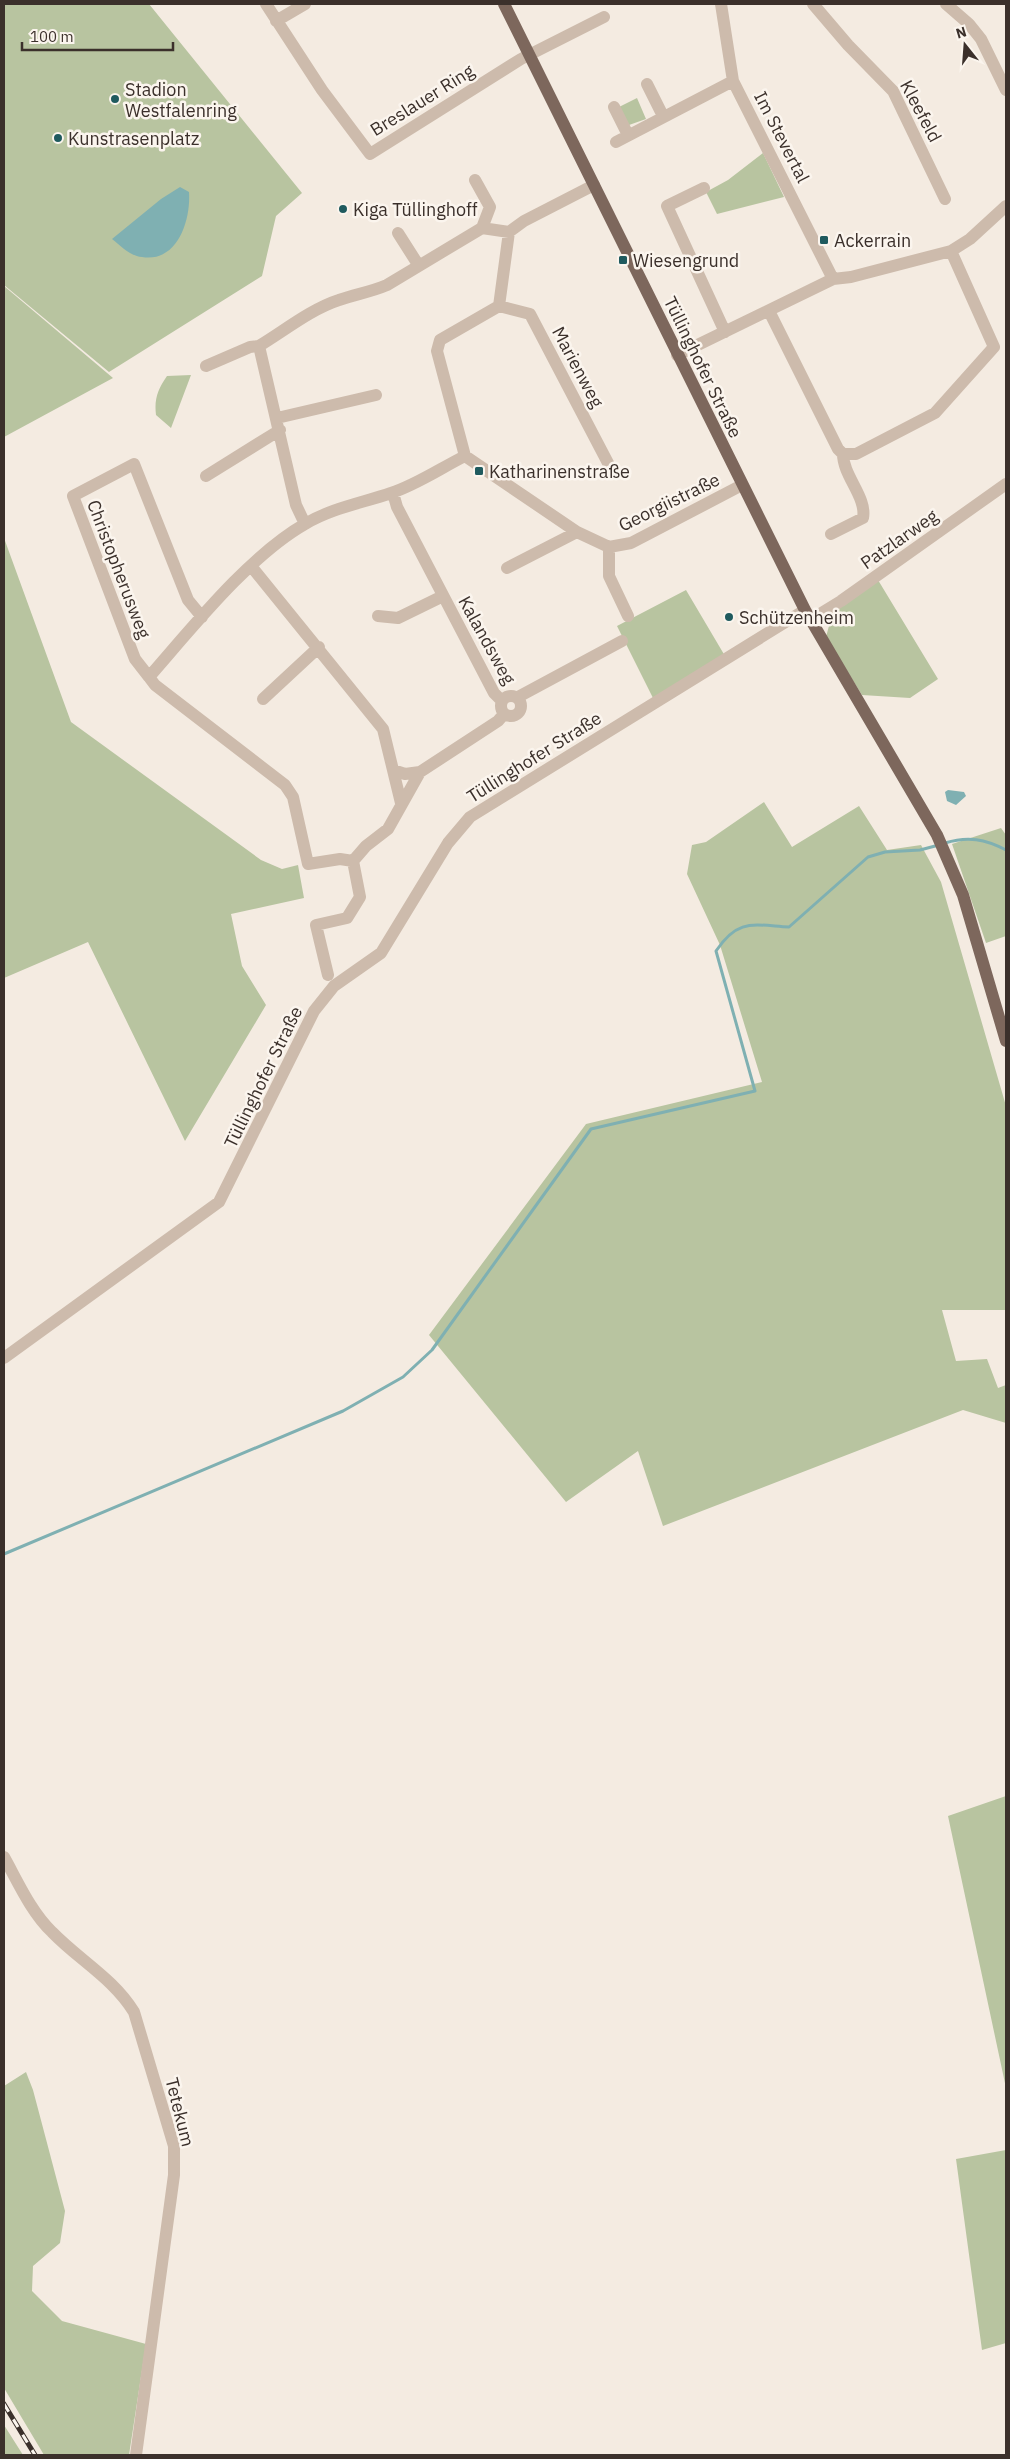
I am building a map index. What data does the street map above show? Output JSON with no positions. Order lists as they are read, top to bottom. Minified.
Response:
{"streets":{"main road":["Tüllinghofer Straße"],"street":["Breslauer Ring","Kleefeld","Im Stevertal","Marienweg","Georgiistraße","Patzlarweg","Christopherusweg","Kalandsweg","Tetekum"]},"crossings":[["Breslauer Ring","Tüllinghofer Straße"],["Tüllinghofer Straße","Georgiistraße"],["Tüllinghofer Straße","Patzlarweg"]],"places":{"other":["Stadion Westfalenring","Kunstrasenplatz","Kiga Tüllinghoff","Schützenheim"],"transit":["Ackerrain","Wiesengrund","Katharinenstraße"]},"scale_bar":"100 m","north":"top"}
